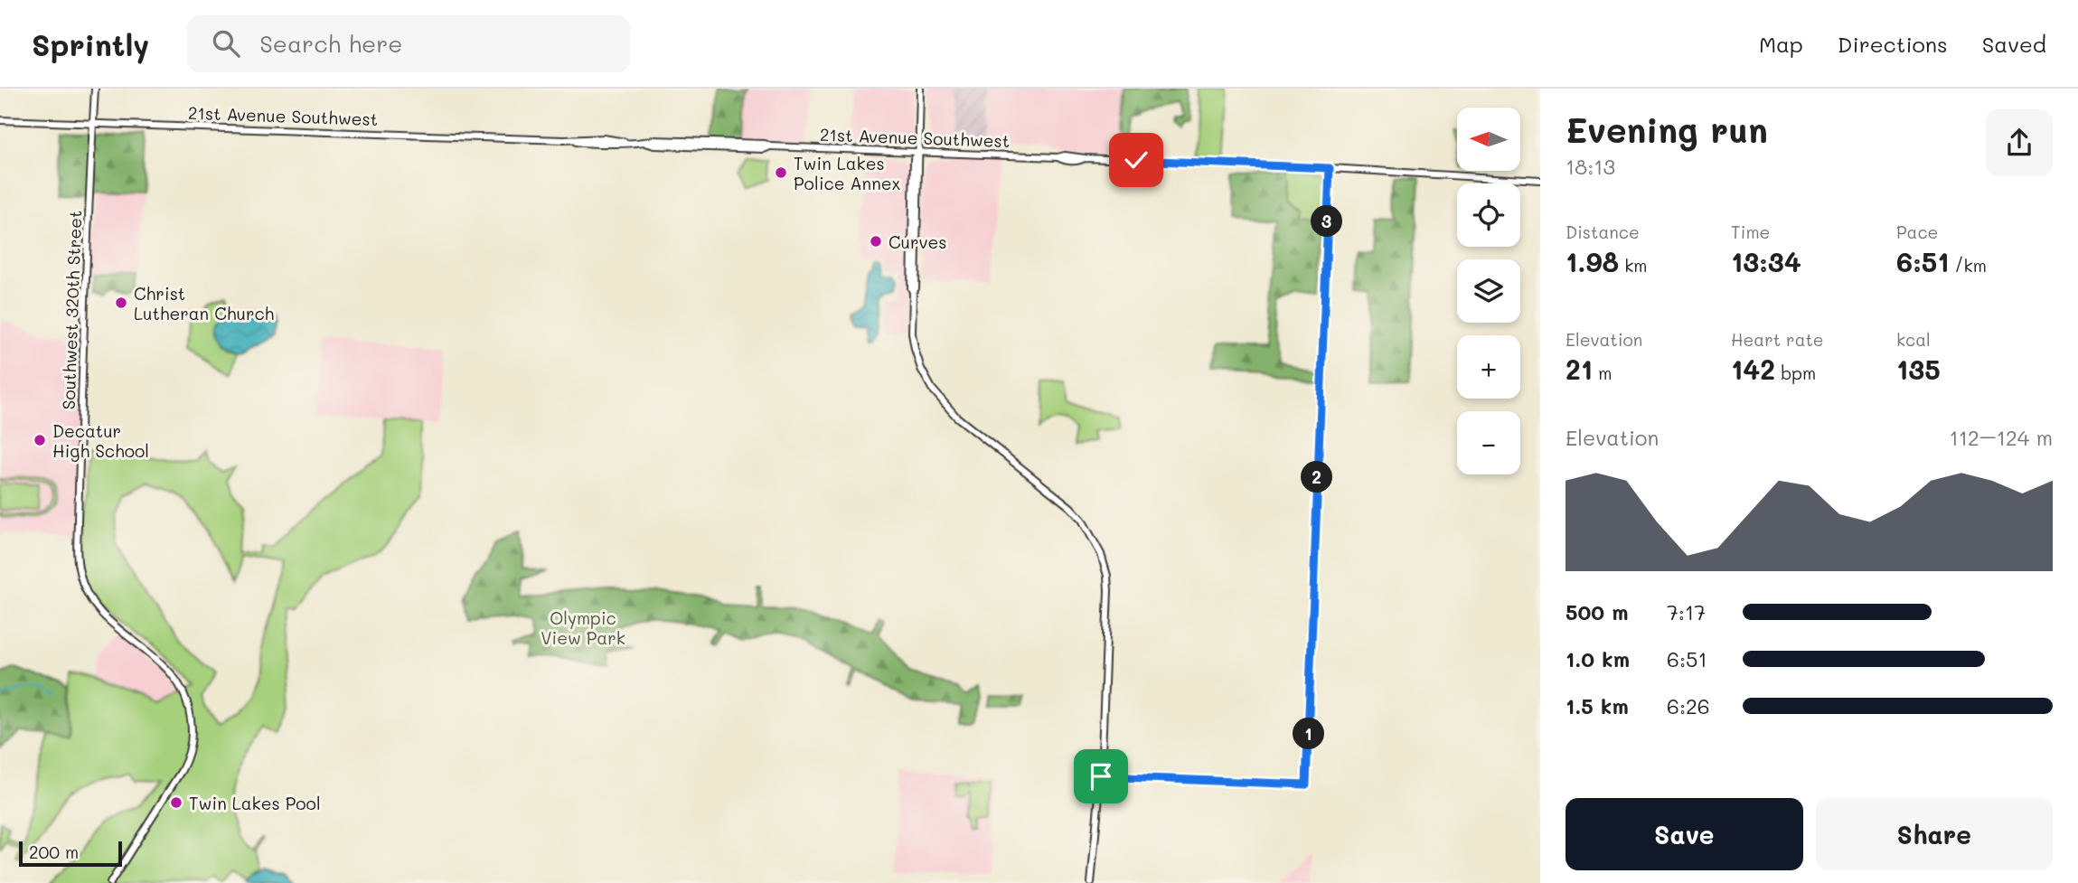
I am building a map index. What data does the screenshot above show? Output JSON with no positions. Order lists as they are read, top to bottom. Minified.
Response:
{"streets":{"main road":["21st Avenue Southwest","Southwest 320th Street"]},"crossings":[["21st Avenue Southwest","Southwest 320th Street"]],"parks":["Olympic View Park"],"places":["Twin Lakes Police Annex","Curves","Christ Lutheran Church","Decatur High School","Twin Lakes Pool"],"scale_bar":"200 m","north":"left","page":{"header":"Sprintly","search":"Search here","nav":["Map","Directions","Saved"],"heading":["Evening run","18:13"],"map_buttons":["+","−"],"stats":[["Distance","1.98 km"],["Time","13:34"],["Pace","6:51 /km"],["Elevation","21 m"],["Heart rate","142 bpm"],["kcal","135"]],"pins":["3","2","1"],"chart":["Elevation","112–124 m"],"list":[{"name":"500 m","note":"7:17"},{"name":"1.0 km","note":"6:51"},{"name":"1.5 km","note":"6:26"}],"buttons":["Save","Share"],"scale":"200 m"}}
